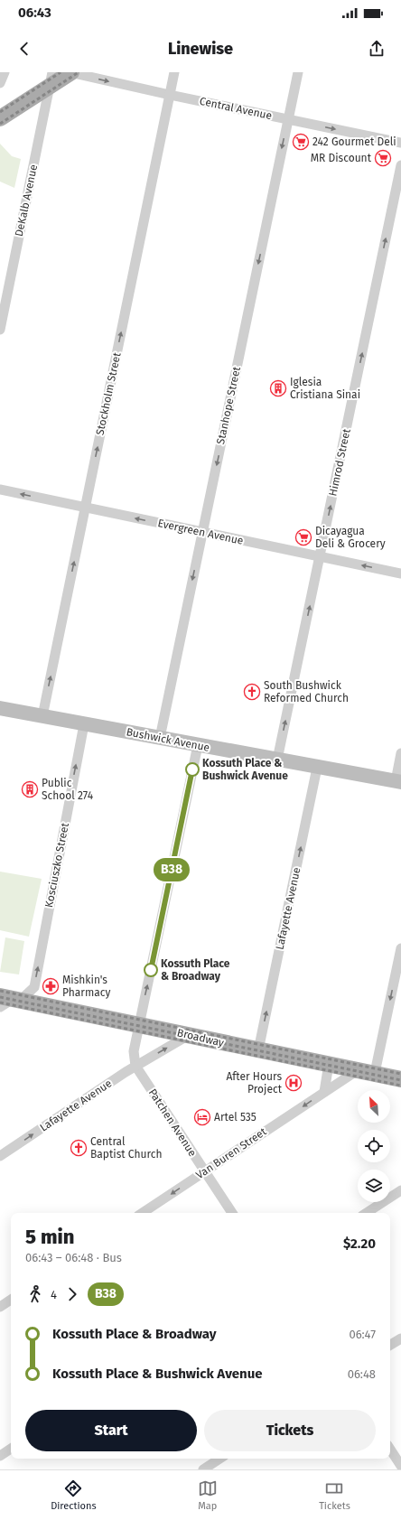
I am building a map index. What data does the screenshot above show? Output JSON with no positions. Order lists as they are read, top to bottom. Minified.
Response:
{"streets":{"main road":["Bushwick Avenue","Broadway"],"street":["Central Avenue","DeKalb Avenue","Stockholm Street","Stanhope Street","Himrod Street","Evergreen Avenue","Kosciuszko Street","Lafayette Avenue","Patchen Avenue","Van Buren Street"]},"crossings":[["Central Avenue","Stockholm Street"],["Central Avenue","Stanhope Street"],["Stockholm Street","Evergreen Avenue"],["Stockholm Street","Bushwick Avenue"],["Stanhope Street","Evergreen Avenue"],["Stanhope Street","Bushwick Avenue"],["Himrod Street","Evergreen Avenue"],["Himrod Street","Bushwick Avenue"],["Bushwick Avenue","Kosciuszko Street"],["Bushwick Avenue","Lafayette Avenue"],["Kosciuszko Street","Broadway"],["Lafayette Avenue","Broadway"],["Lafayette Avenue","Patchen Avenue"],["Broadway","Van Buren Street"],["Patchen Avenue","Van Buren Street"]],"one_way":["Central Avenue","Stockholm Street","Stanhope Street","Himrod Street","Evergreen Avenue","Kosciuszko Street","Lafayette Avenue","Van Buren Street"],"places":{"supermarket":["242 Gourmet Deli","MR Discount","Dicayagua Deli & Grocery"],"building":["Iglesia Cristiana Sinai","Public School 274"],"church":["South Bushwick Reformed Church","Central Baptist Church"],"other":["Kossuth Place & Bushwick Avenue","Kossuth Place & Broadway"],"pharmacy":["Mishkin's Pharmacy"],"hospital":["After Hours Project"],"hotel":["Artel 535"]},"lines":["bus line B38"],"north":"top left","page":{"status":"06:43","header":"Linewise","on_map":"B38","heading":["5 min","06:43 – 06:48 · Bus","$2.20"],"legs":["4","B38"],"list":[{"name":"Kossuth Place & Broadway","value":"06:47"},{"name":"Kossuth Place & Bushwick Avenue","value":"06:48"}],"buttons":["Start","Tickets"],"tabs":["Directions","Map","Tickets"]}}
